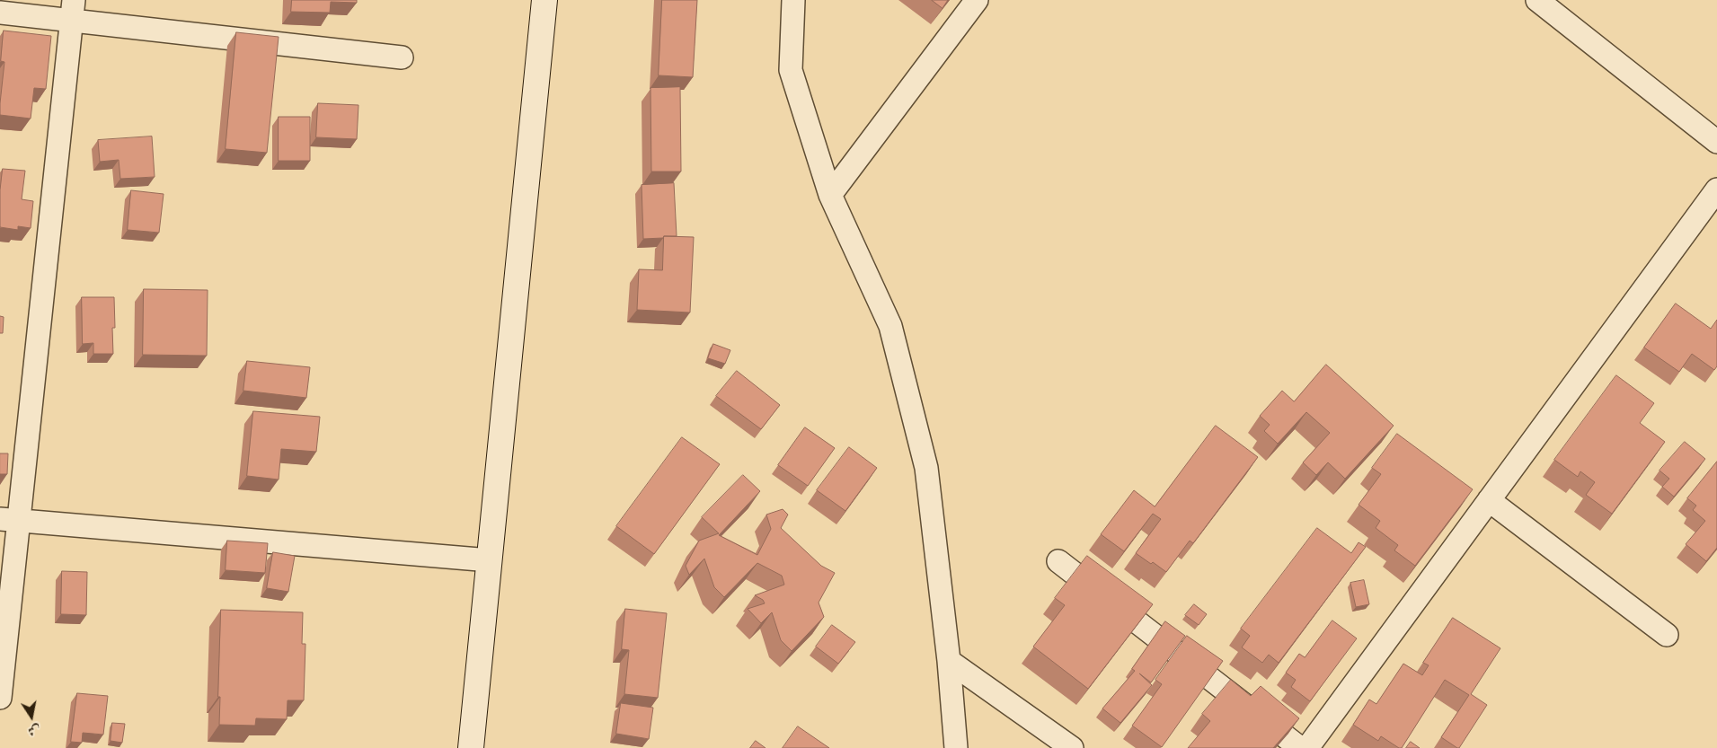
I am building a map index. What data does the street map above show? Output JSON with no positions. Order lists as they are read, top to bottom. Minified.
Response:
{"north":"bottom"}
